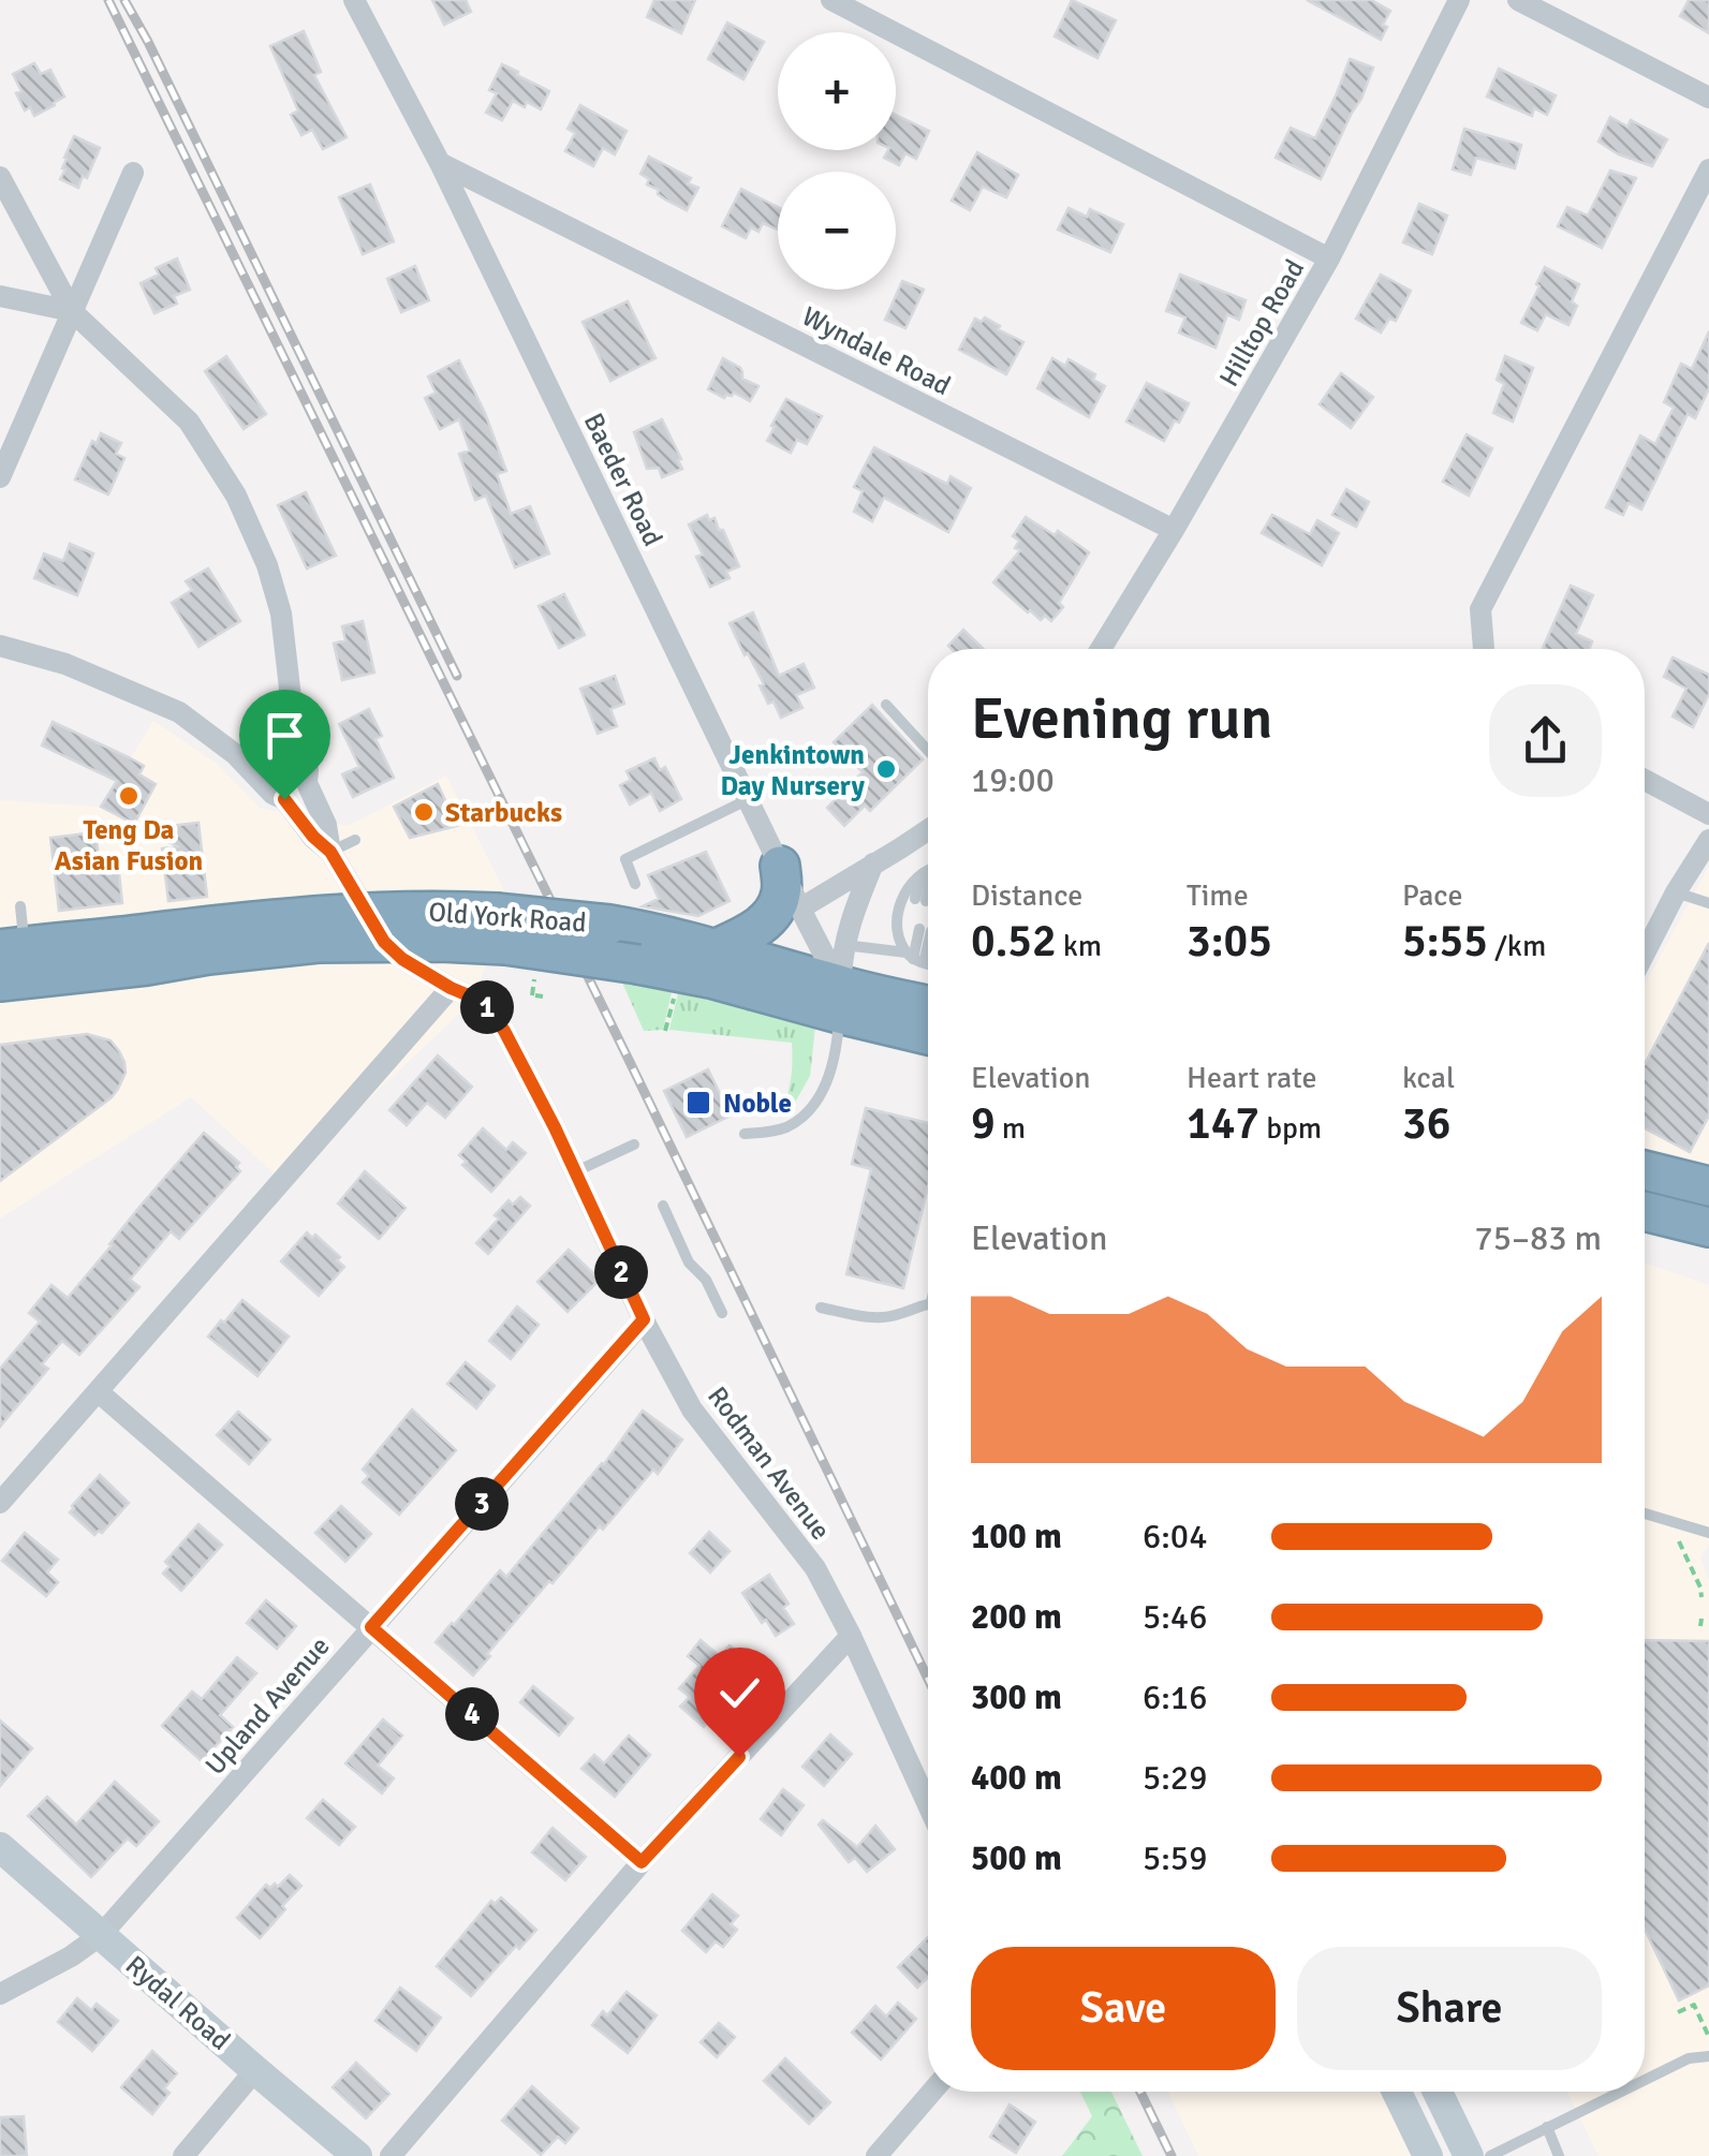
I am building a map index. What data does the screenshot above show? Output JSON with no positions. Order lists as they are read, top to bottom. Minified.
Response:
{"streets":{"highway":["Old York Road"],"street":["Hilltop Road","Wyndale Road","Baeder Road","Rodman Avenue","Upland Avenue","Rydal Road"]},"crossings":[["Hilltop Road","Wyndale Road"],["Wyndale Road","Baeder Road"],["Baeder Road","Old York Road"],["Old York Road","Rodman Avenue"],["Rodman Avenue","Upland Avenue"],["Upland Avenue","Rydal Road"]],"places":{"other":["Jenkintown Day Nursery","Teng Da Asian Fusion","Starbucks"],"transit":["Noble"]},"page":{"map_buttons":["+","−"],"heading":["Evening run","19:00"],"stats":[["Distance","0.52 km"],["Time","3:05"],["Pace","5:55 /km"],["Elevation","9 m"],["Heart rate","147 bpm"],["kcal","36"]],"pins":["1","2","3","4"],"chart":["Elevation","75–83 m"],"list":[{"name":"100 m","note":"6:04"},{"name":"200 m","note":"5:46"},{"name":"300 m","note":"6:16"},{"name":"400 m","note":"5:29"},{"name":"500 m","note":"5:59"}],"buttons":["Save","Share"]}}
